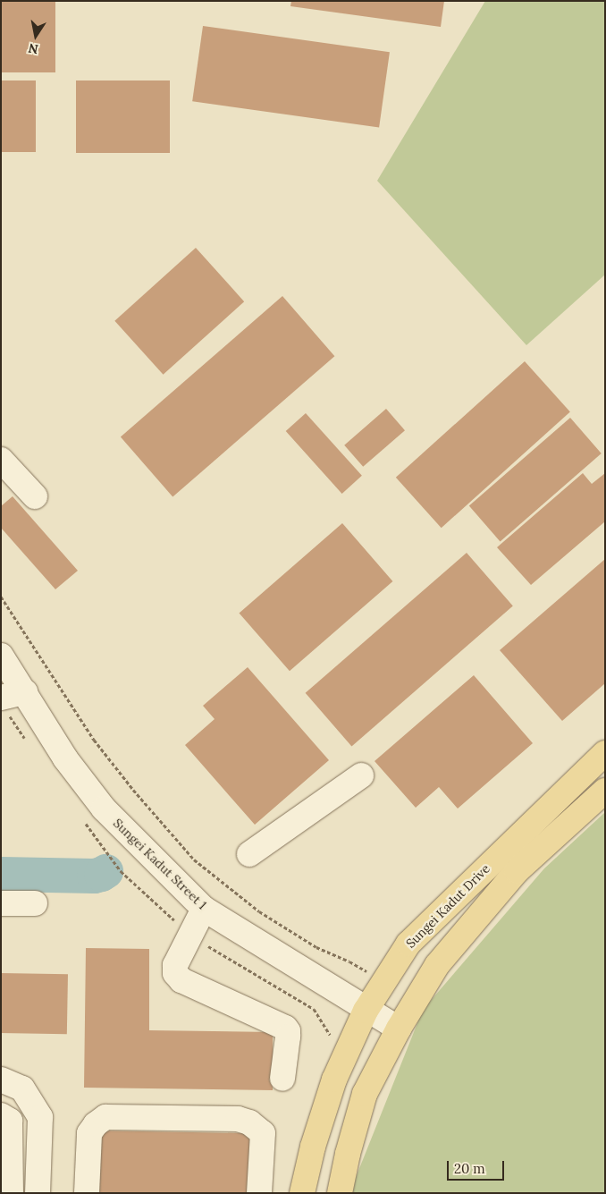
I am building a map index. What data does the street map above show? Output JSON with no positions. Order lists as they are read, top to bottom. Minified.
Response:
{"streets":{"main road":["Sungei Kadut Drive"],"street":["Sungei Kadut Street 1"]},"crossings":[["Sungei Kadut Street 1","Sungei Kadut Drive"]],"scale_bar":"20 m","north":"bottom"}
